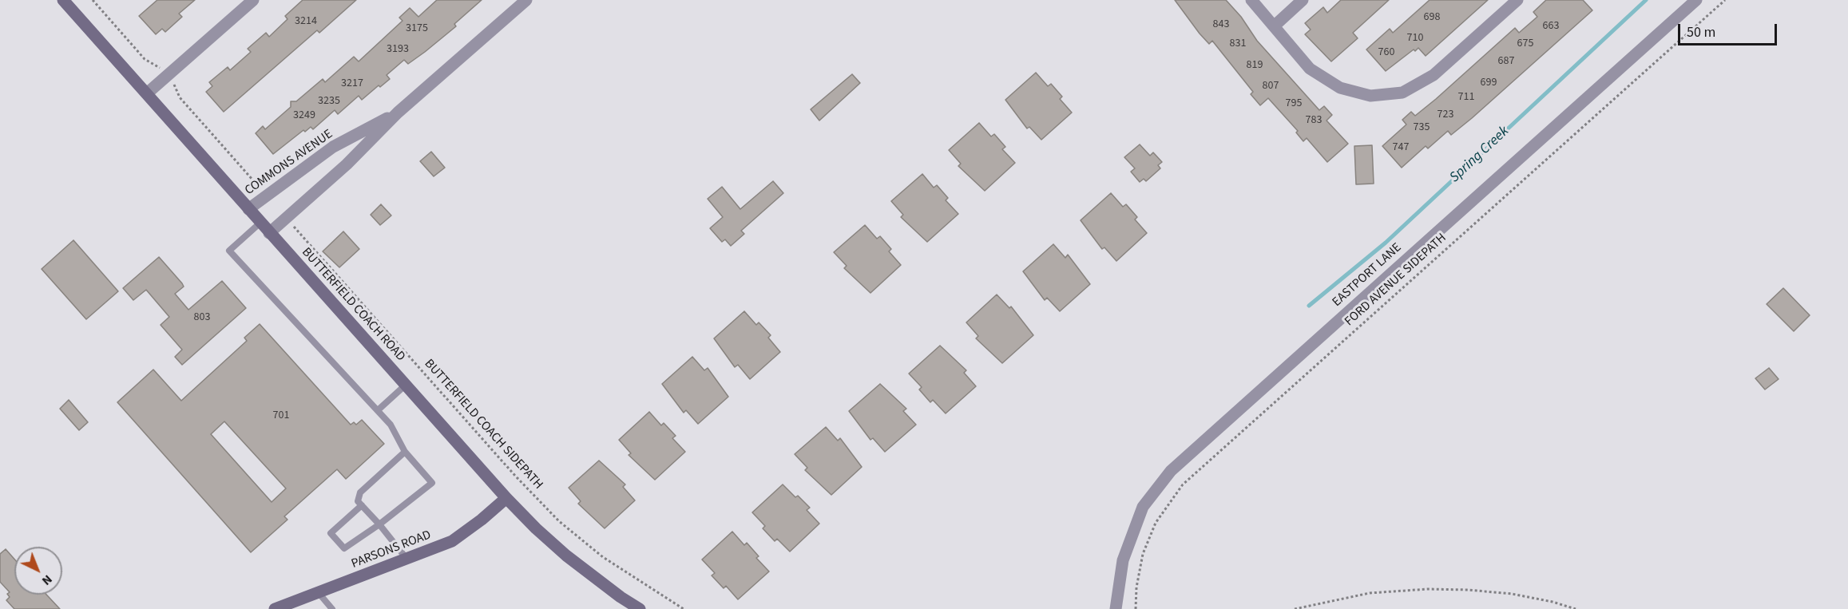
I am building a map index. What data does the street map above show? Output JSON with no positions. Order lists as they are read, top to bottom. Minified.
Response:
{"streets":{"main road":["BUTTERFIELD COACH ROAD","PARSONS ROAD"],"street":["COMMONS AVENUE","EASTPORT LANE"],"path":["FORD AVENUE SIDEPATH","BUTTERFIELD COACH SIDEPATH"]},"crossings":[["COMMONS AVENUE","BUTTERFIELD COACH ROAD"],["BUTTERFIELD COACH ROAD","PARSONS ROAD"]],"water":["Spring Creek"],"house_numbers":["698","3214","843","663","3175","710","831","675","3193","760","687","819","699","3217","807","711","3235","795","723","3249","783","735","747","803","701"],"scale_bar":"50 m","north":"bottom right"}
